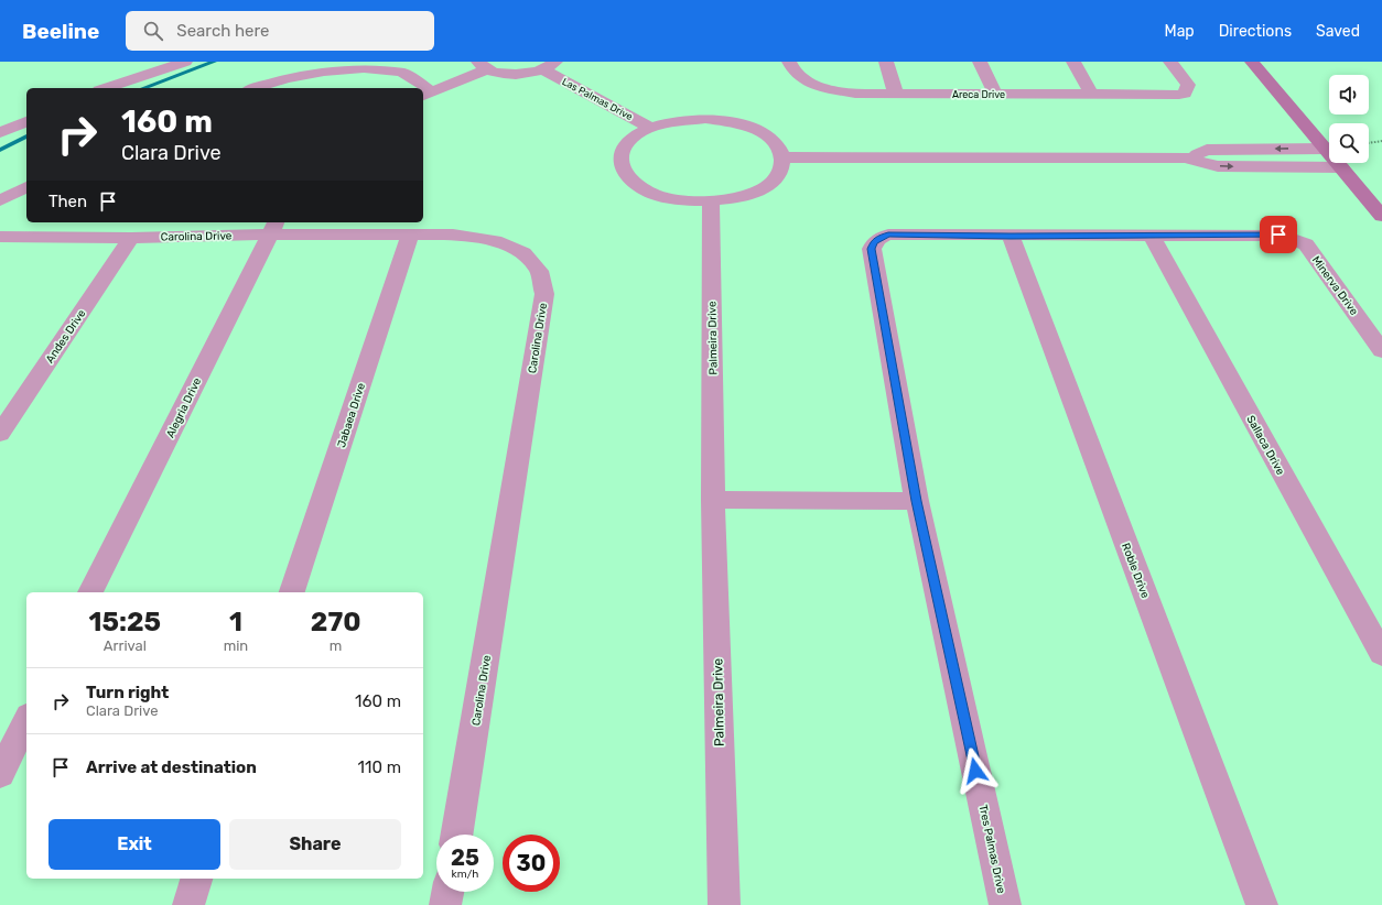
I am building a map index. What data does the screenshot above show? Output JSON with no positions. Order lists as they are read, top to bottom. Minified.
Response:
{"streets":{"street":["Areca Drive","Las Palmas Drive","Carolina Drive","Minerva Drive","Andes Drive","Palmeira Drive","Alegria Drive","Jabaea Drive","Sallaca Drive","Roble Drive","Tres Palmas Drive"]},"crossings":[["Carolina Drive","Andes Drive"],["Carolina Drive","Alegria Drive"],["Carolina Drive","Jabaea Drive"],["Minerva Drive","Sallaca Drive"],["Minerva Drive","Roble Drive"],["Minerva Drive","Tres Palmas Drive"]],"page":{"header":"Beeline","search":"Search here","nav":["Map","Directions","Saved"],"turn":["160 m","Clara Drive"],"then":"Then","eta":["15:25","Arrival","1","min","270","m"],"list":[{"name":"Turn right","note":"Clara Drive","value":"160 m"},{"name":"Arrive at destination","value":"110 m"}],"buttons":["Exit","Share"],"speed":"25 km/h","limit":"30"}}
